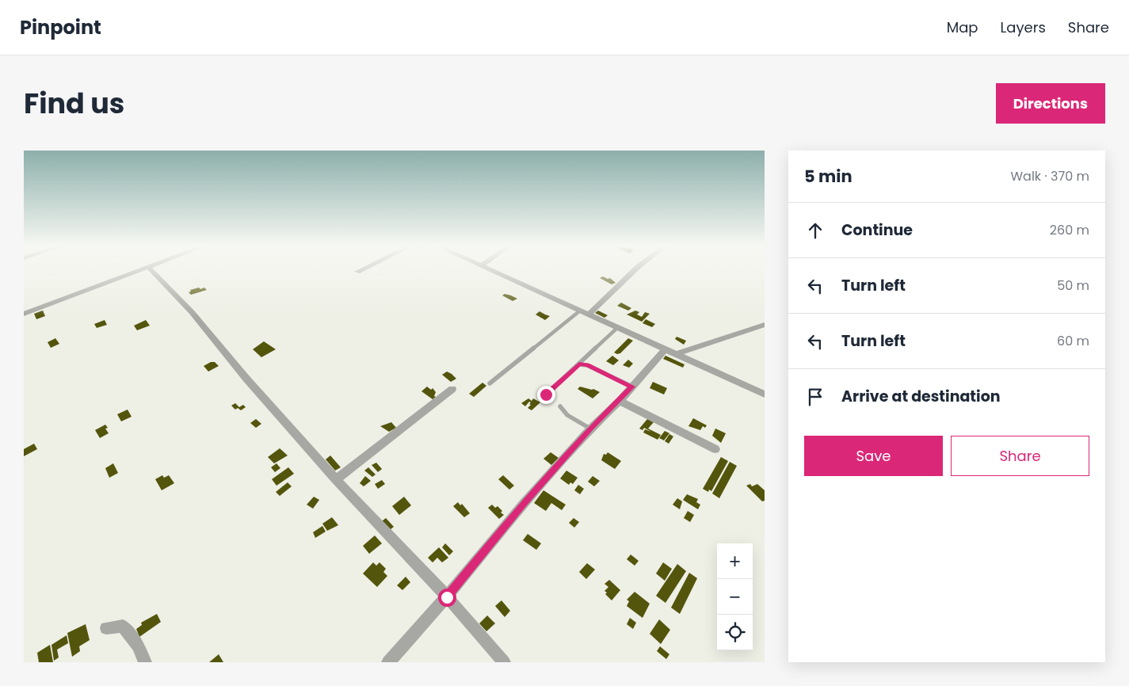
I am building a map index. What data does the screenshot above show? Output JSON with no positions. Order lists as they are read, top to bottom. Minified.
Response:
{"page":{"header":"Pinpoint","nav":["Map","Layers","Share"],"title":"Find us","buttons":["Directions",["Save","Share"]],"heading":["5 min","Walk · 370 m"],"list":[["Continue","260 m"],["Turn left","50 m"],["Turn left","60 m"],"Arrive at destination"],"map_buttons":["+","−"]}}
